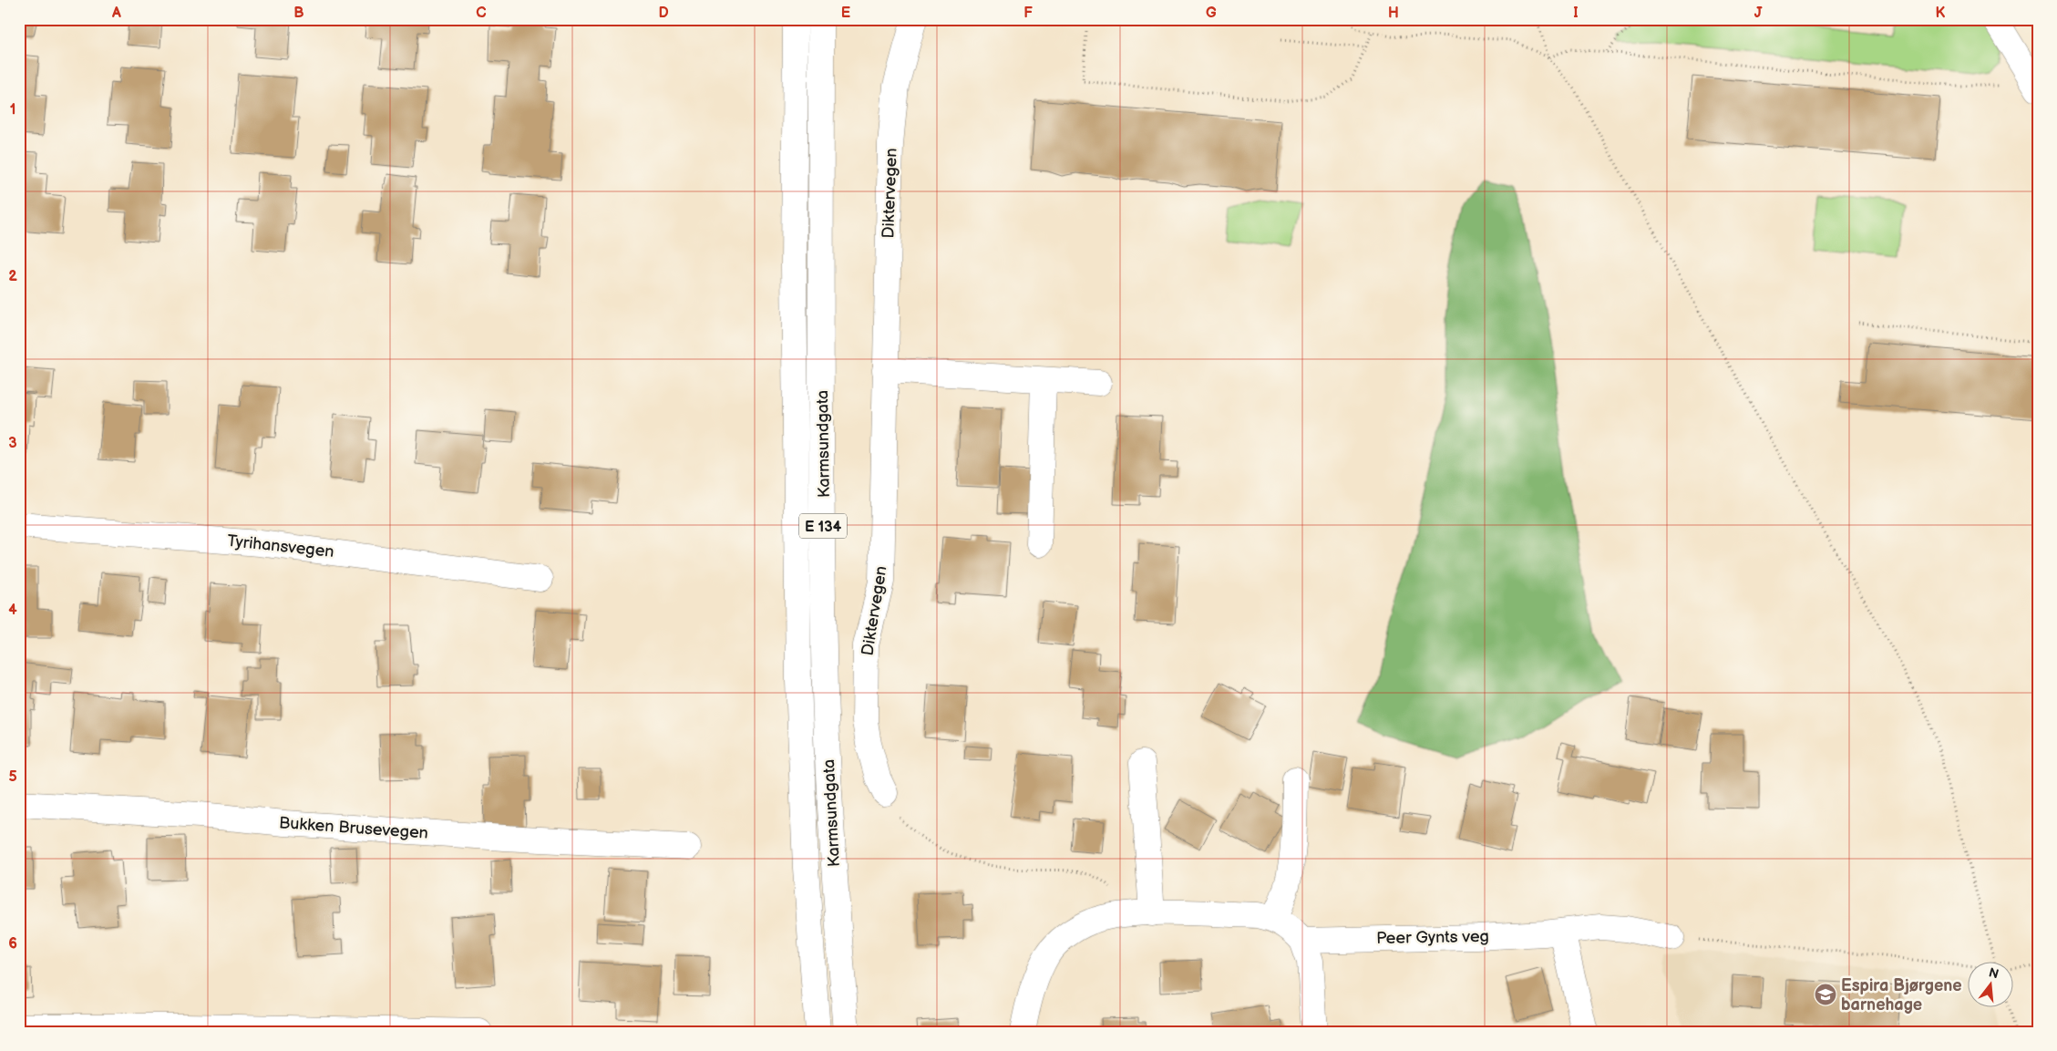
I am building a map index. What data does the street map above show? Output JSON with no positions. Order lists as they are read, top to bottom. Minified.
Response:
{"streets":{"main road":["Diktervegen","Karmsundgata","E 134","Tyrihansvegen","Bukken Brusevegen","Peer Gynts veg"]},"places":{"school or university":["Espira Bjørgene barnehage"]},"north":"top","grid":{"columns":["A","B","C","D","E","F","G","H","I","J","K"],"rows":["1","2","3","4","5","6"]}}
